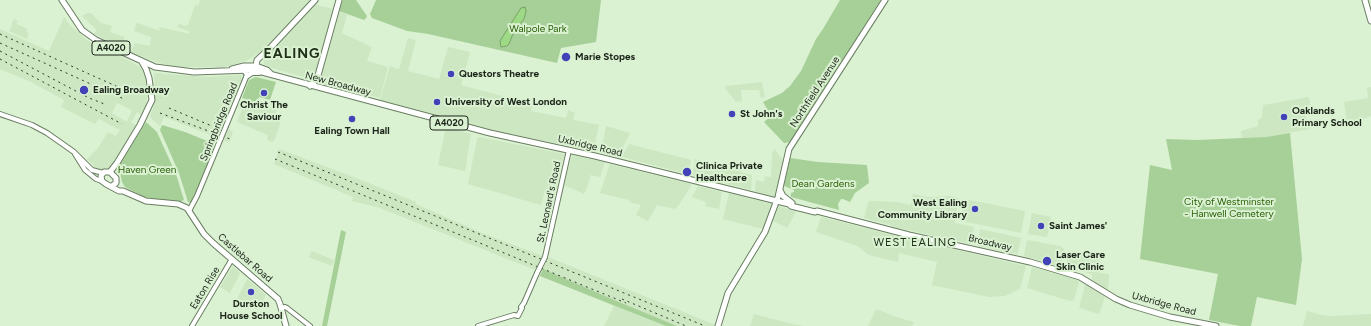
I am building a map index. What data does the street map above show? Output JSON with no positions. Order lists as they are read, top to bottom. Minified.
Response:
{"streets":{"main road":["A4020","New Broadway","Northfield Avenue","Uxbridge Road","Broadway","Castlebar Road"],"street":["Springbridge Road","St. Leonard's Road","Eaton Rise"]},"crossings":[["A4020","New Broadway"],["A4020","Springbridge Road"],["New Broadway","Springbridge Road"],["New Broadway","Uxbridge Road"],["Northfield Avenue","Uxbridge Road"],["Northfield Avenue","Broadway"],["Springbridge Road","Castlebar Road"],["Uxbridge Road","St. Leonard's Road"],["Uxbridge Road","Broadway"],["Castlebar Road","Eaton Rise"]],"districts":["EALING","WEST EALING"],"parks":["Walpole Park","Haven Green","Dean Gardens","City of Westminster - Hanwell Cemetery"],"places":["Marie Stopes","Questors Theatre","Ealing Broadway","Christ The Saviour","University of West London","St John's","Oaklands Primary School","Ealing Town Hall","Clinica Private Healthcare","West Ealing Community Library","Saint James'","Laser Care Skin Clinic","Durston House School"]}
